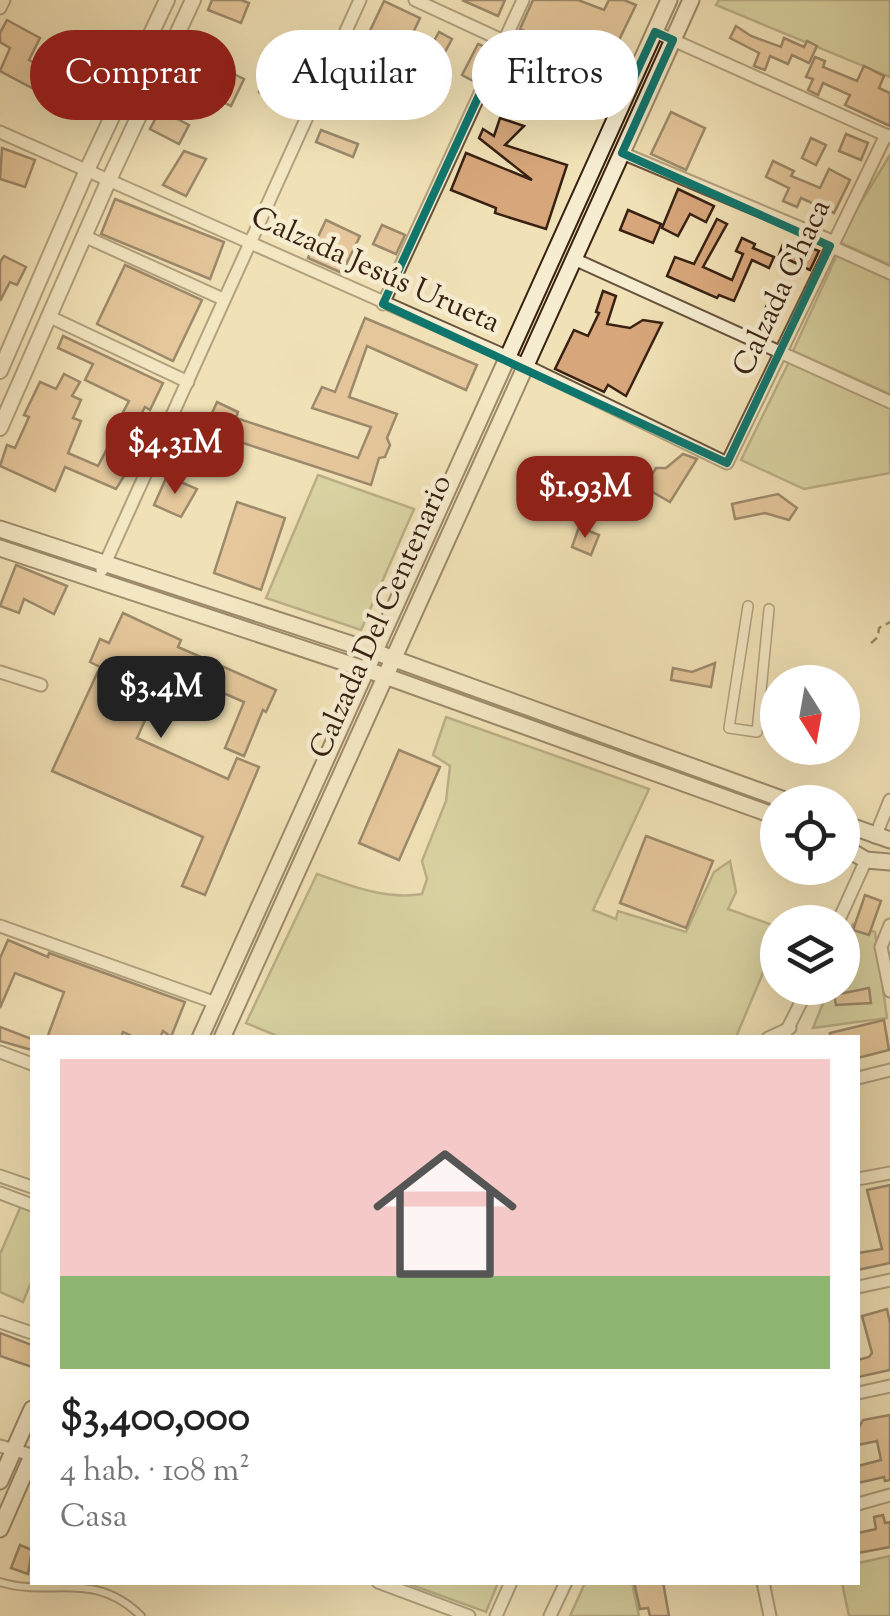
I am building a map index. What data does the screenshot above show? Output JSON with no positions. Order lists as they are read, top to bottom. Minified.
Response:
{"streets":{"main road":["Calzada Del Centenario"],"street":["Calzada Jesús Urueta","Calzada Chaca"]},"crossings":[["Calzada Jesús Urueta","Calzada Chaca"],["Calzada Jesús Urueta","Calzada Del Centenario"]],"north":"bottom","page":{"chip":["Comprar","Alquilar","Filtros"],"price":["$4.31M","$1.93M","$3.4M"],"list":[{"name":"$3,400,000","note":"4 hab. · 108 m² · Casa"}]}}
